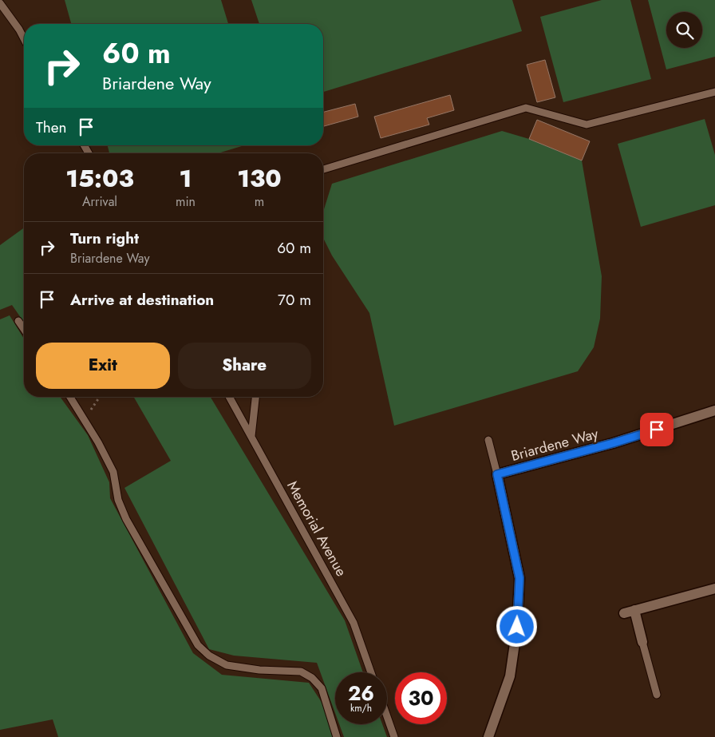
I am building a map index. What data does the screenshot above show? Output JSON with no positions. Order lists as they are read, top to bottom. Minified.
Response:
{"streets":{"street":["Briardene Way"],"lane":["Memorial Avenue"]},"page":{"turn":["60 m","Briardene Way"],"then":"Then","eta":["15:03","Arrival","1","min","130","m"],"list":[{"name":"Turn right","note":"Briardene Way","value":"60 m"},{"name":"Arrive at destination","value":"70 m"}],"buttons":["Exit","Share"],"speed":"26 km/h","limit":"30"}}
